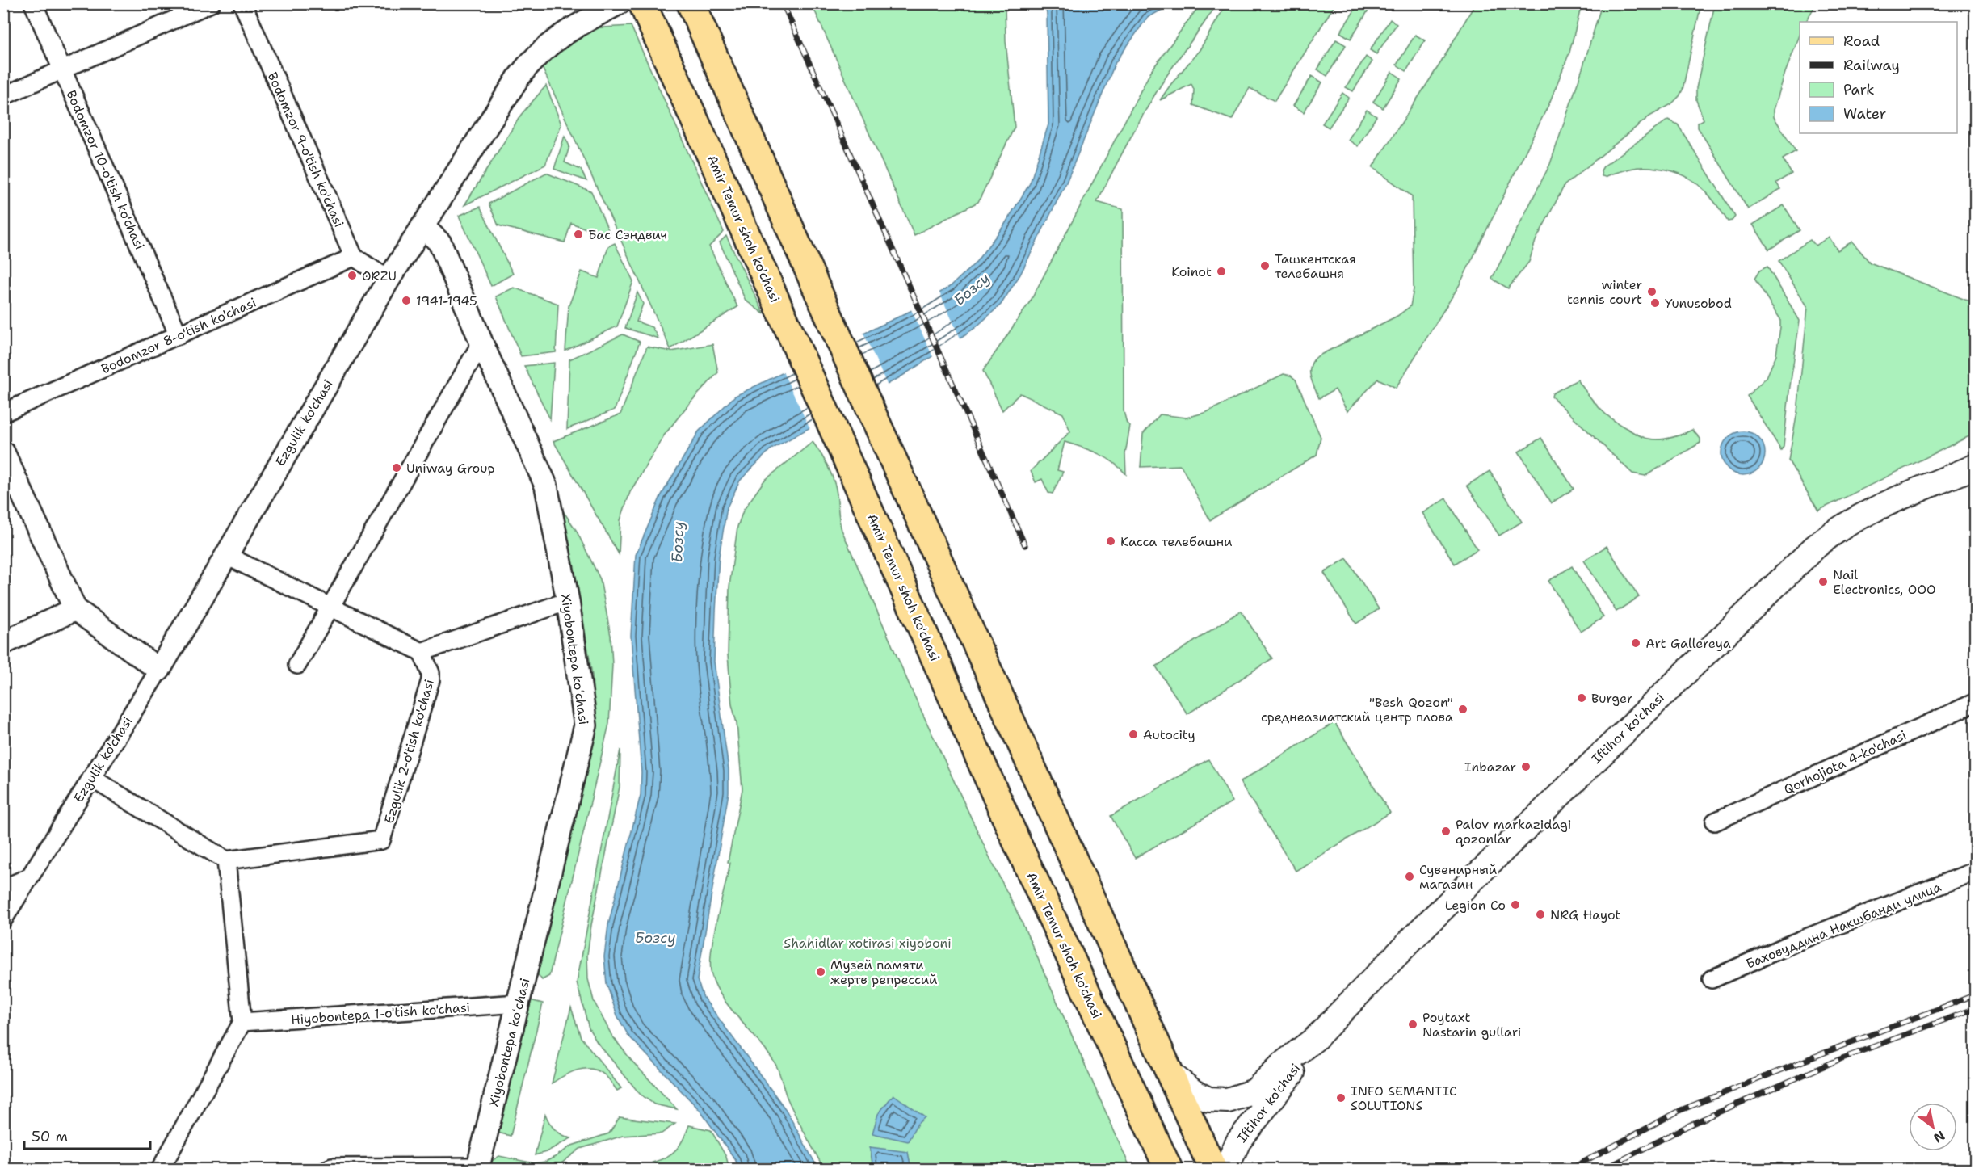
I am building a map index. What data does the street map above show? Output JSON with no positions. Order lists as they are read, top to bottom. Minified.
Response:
{"streets":{"main road":["Amir Temur shoh ko'chasi","Iftihor ko'chasi"],"street":["Bodomzor 9-o'tish ko'chasi","Bodomzor 10-o'tish ko'chasi","Bodomzor 8-o'tish ko'chasi","Ezgulik ko'chasi","Xiyobontepa koʻchasi","Ezgulik 2-o'tish ko'chasi","Qorhojiota 4-ko'chasi","Баховуддина Накшбанди улица","Hiyobontepa 1-o'tish ko'chasi"]},"crossings":[["Bodomzor 9-o'tish ko'chasi","Bodomzor 8-o'tish ko'chasi"],["Bodomzor 10-o'tish ko'chasi","Bodomzor 8-o'tish ko'chasi"],["Ezgulik ko'chasi","Xiyobontepa koʻchasi"],["Xiyobontepa koʻchasi","Hiyobontepa 1-o'tish ko'chasi"]],"water":["Бозсу"],"parks":["Shahidlar xotirasi xiyoboni"],"places":["Бас Сэндвич","Ташкентская телебашня","Koinot","ORZU","winter tennis court","1941-1945","Yunusobod","Uniway Group","Касса телебашни","Nail Electronics, ООО","Art Gallereya","Burger","\"Besh Qozon\" среднеазиатский центр плова","Autocity","Inbazar","Palov markazidagi qozonlar","Сувенирный магазин","Legion Co","NRG Hayot","Музей памяти жертв репрессий","Poytaxt Nastarin gullari","INFO SEMANTIC SOLUTIONS"],"legend":["Road","Railway","Park","Water"],"scale_bar":"50 m","north":"bottom right"}
